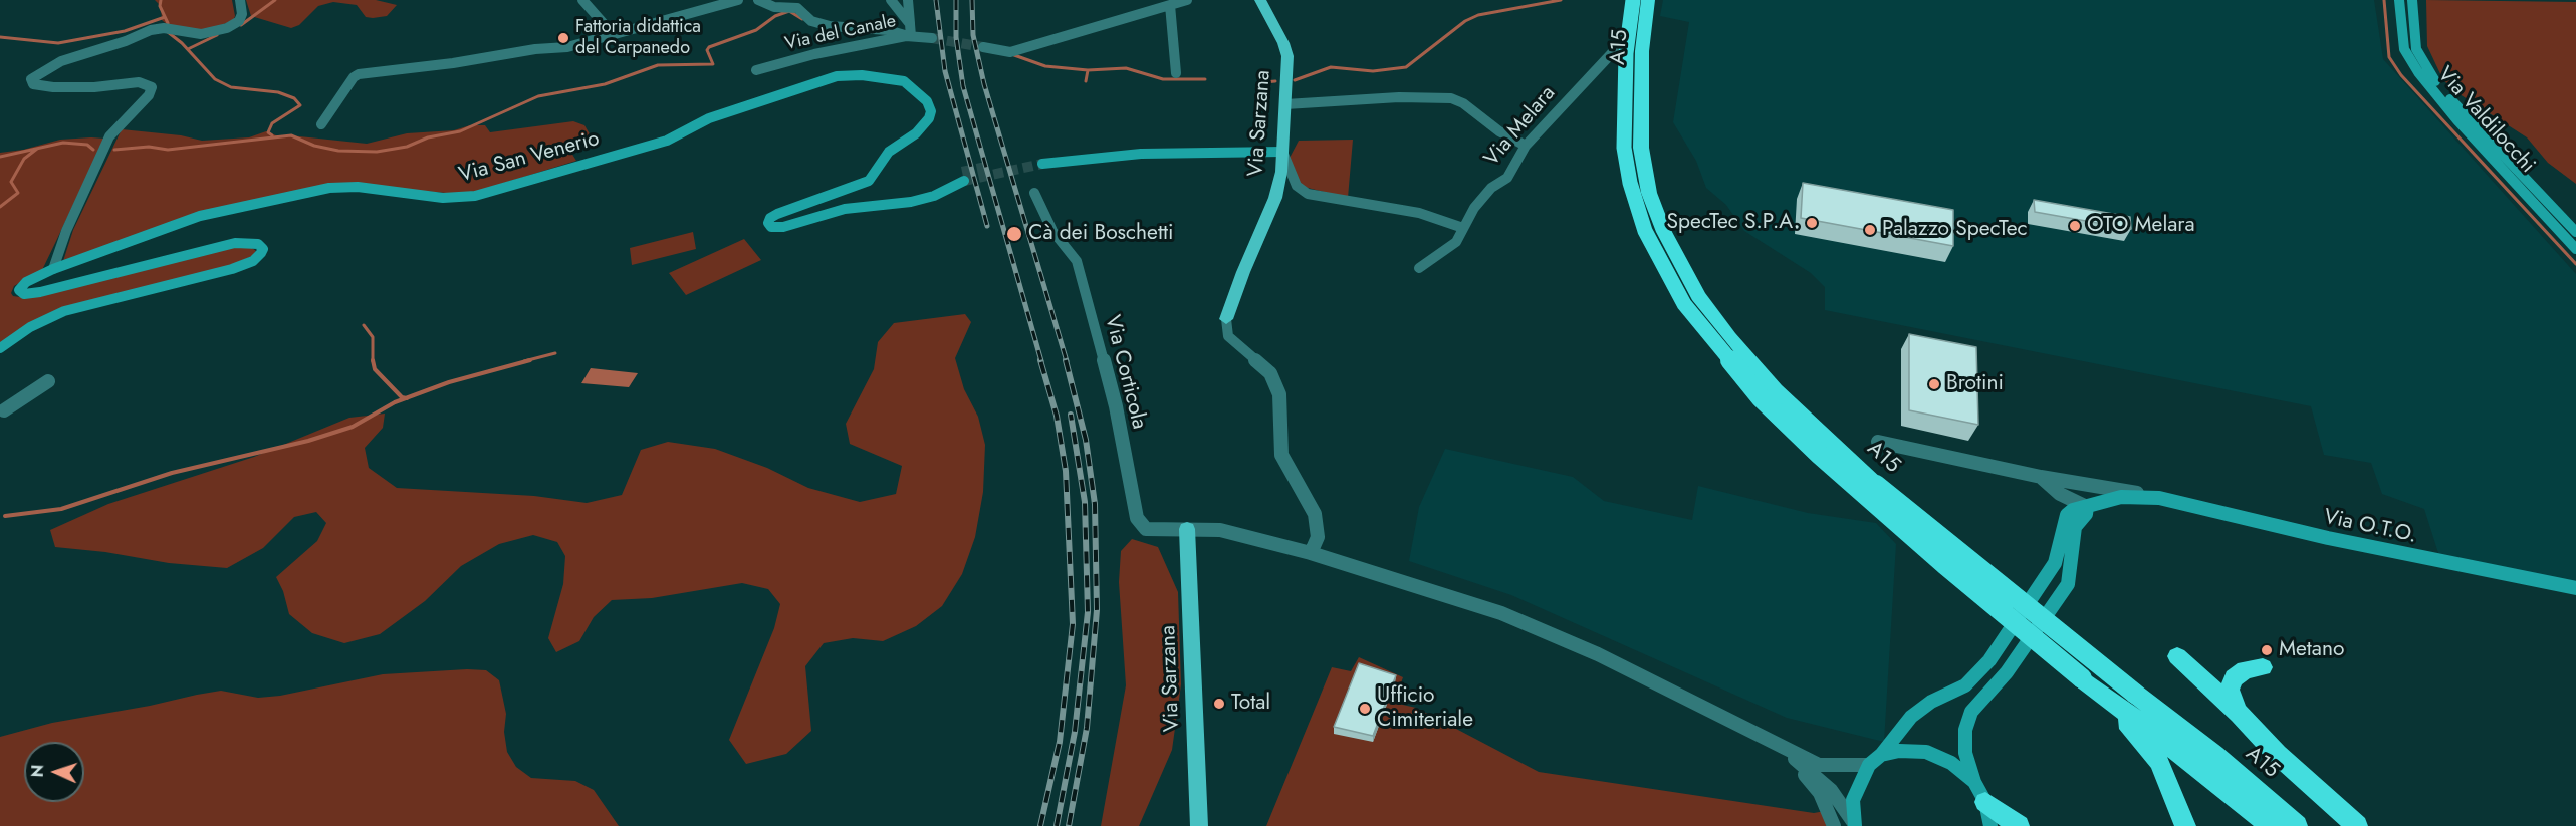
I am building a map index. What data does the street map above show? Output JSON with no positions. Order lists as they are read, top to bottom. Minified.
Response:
{"streets":{"highway":["A15"],"main road":["Via Sarzana"],"street":["Via del Canale","Via Valdilocchi","Via Melara","Via San Venerio","Via Corticola","Via O.T.O."]},"crossings":[["Via Sarzana","Via Corticola"]],"places":["Fattoria didattica del Carpanedo","SpecTec S.P.A.","OTO Melara","Palazzo SpecTec","Cà dei Boschetti","Brotini","Metano","Total","Ufficio Cimiteriale"],"north":"left"}
